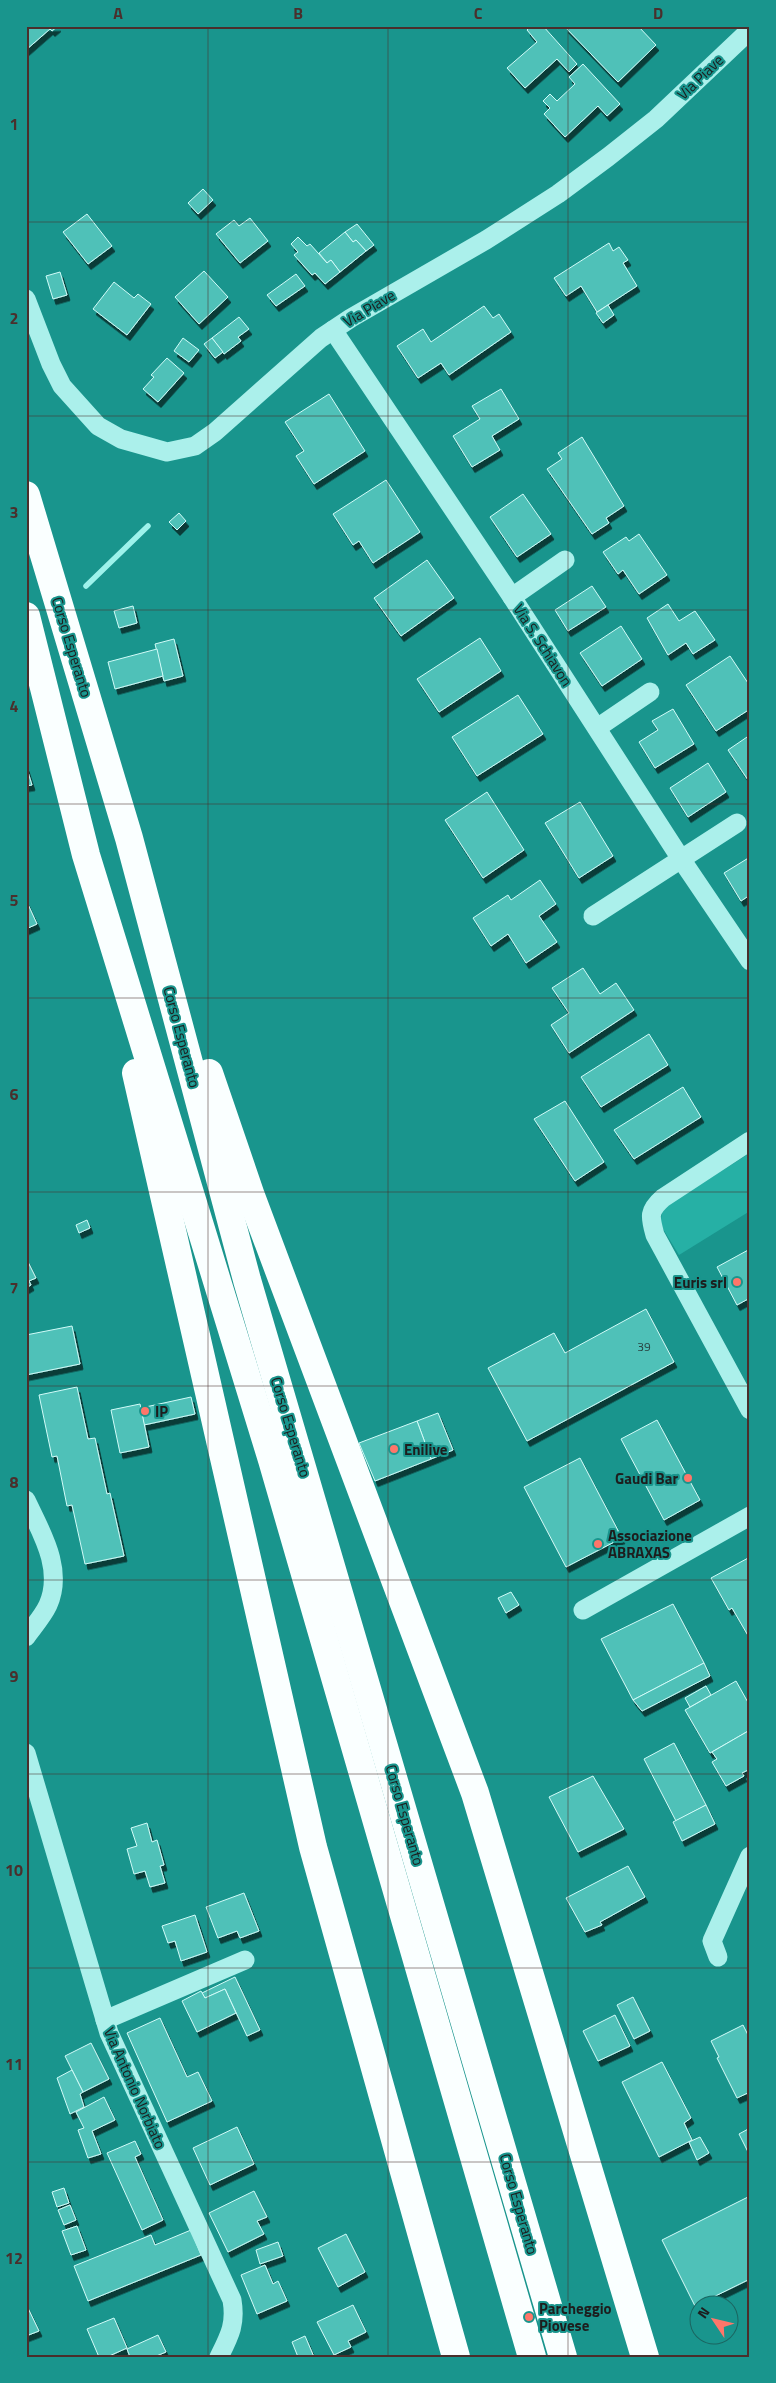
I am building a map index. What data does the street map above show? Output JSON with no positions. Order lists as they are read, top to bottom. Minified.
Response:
{"streets":{"highway":["Corso Esperanto"],"street":["Via Piave","Via S. Schiavon","Via Antonio Norbiato"]},"crossings":[["Via Piave","Via S. Schiavon"]],"places":["Euris srl","IP","Enilive","Gaudi Bar","Associazione ABRAXAS","Parcheggio Piovese"],"house_numbers":["39"],"north":"top left","grid":{"columns":["A","B","C","D"],"rows":["1","2","3","4","5","6","7","8","9","10","11","12"]}}
